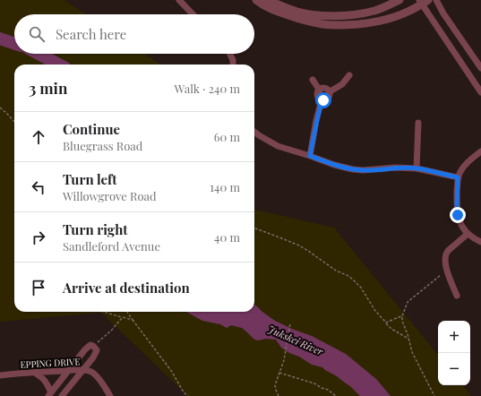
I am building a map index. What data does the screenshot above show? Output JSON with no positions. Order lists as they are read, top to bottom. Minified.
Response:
{"streets":{"street":["EPPING DRIVE"]},"water":["Jukskei River"],"page":{"search":"Search here","heading":["3 min","Walk · 240 m"],"list":[["Continue","Bluegrass Road","60 m"],["Turn left","Willowgrove Road","140 m"],["Turn right","Sandleford Avenue","40 m"],"Arrive at destination"],"map_buttons":["+","−"]}}
